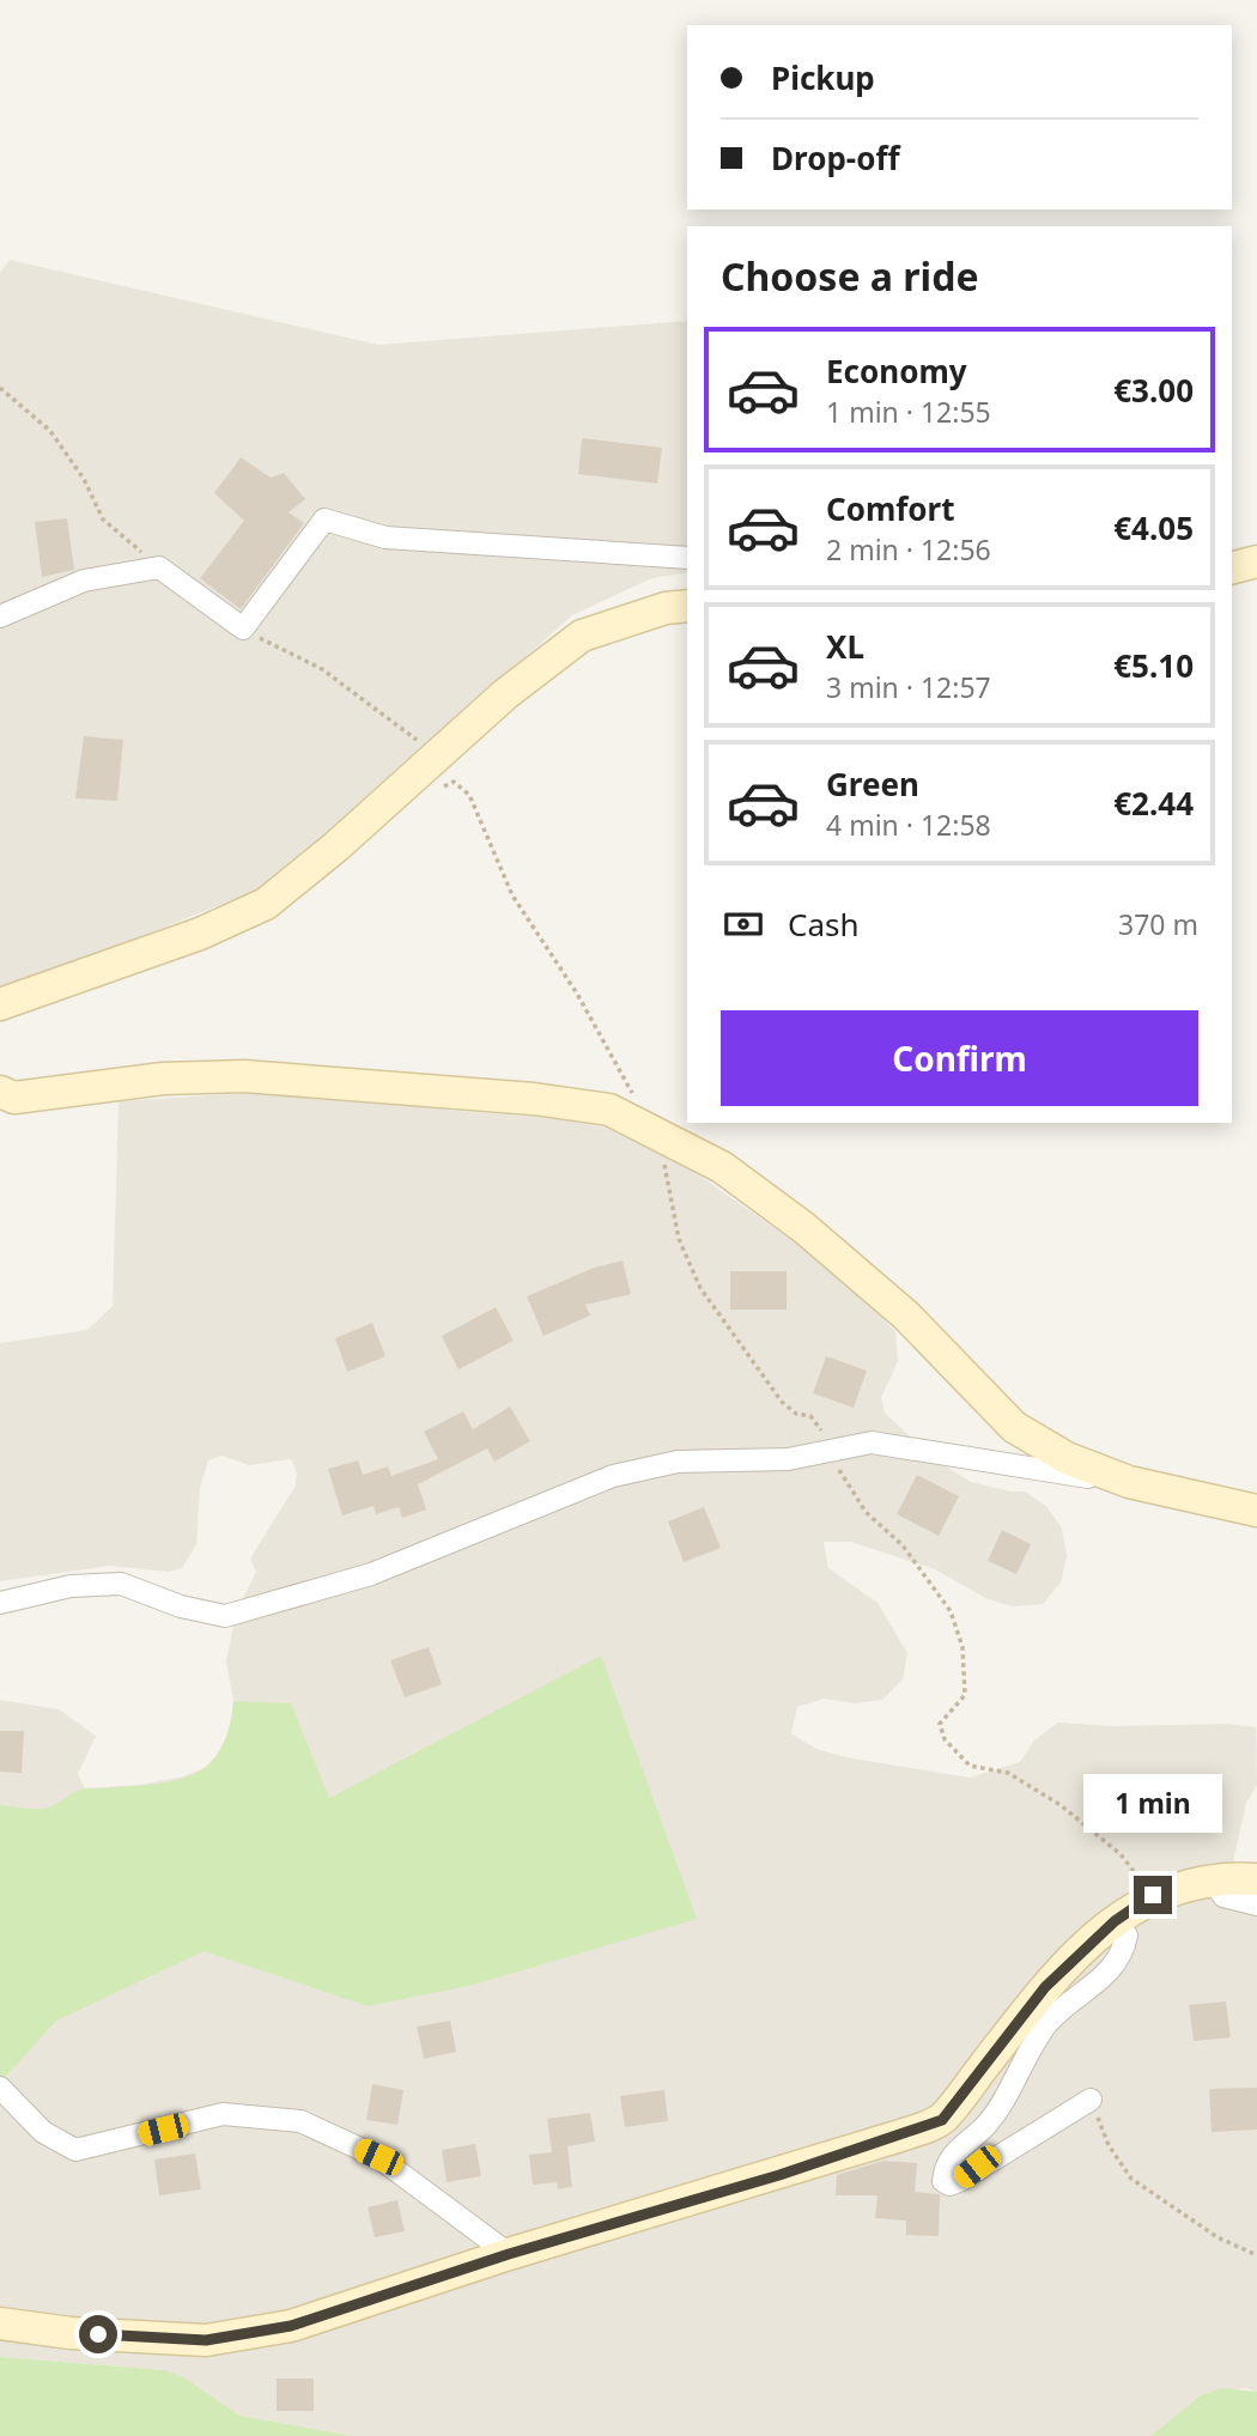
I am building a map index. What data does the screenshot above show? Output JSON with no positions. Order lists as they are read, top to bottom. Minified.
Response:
{"page":{"banner":["Pickup","Drop-off"],"heading":"Choose a ride","list":[{"name":"Economy","note":"1 min · 12:55","value":"€3.00"},{"name":"Comfort","note":"2 min · 12:56","value":"€4.05"},{"name":"XL","note":"3 min · 12:57","value":"€5.10"},{"name":"Green","note":"4 min · 12:58","value":"€2.44"}],"pay":["Cash","370 m"],"buttons":"Confirm","bubble":"1 min"}}
